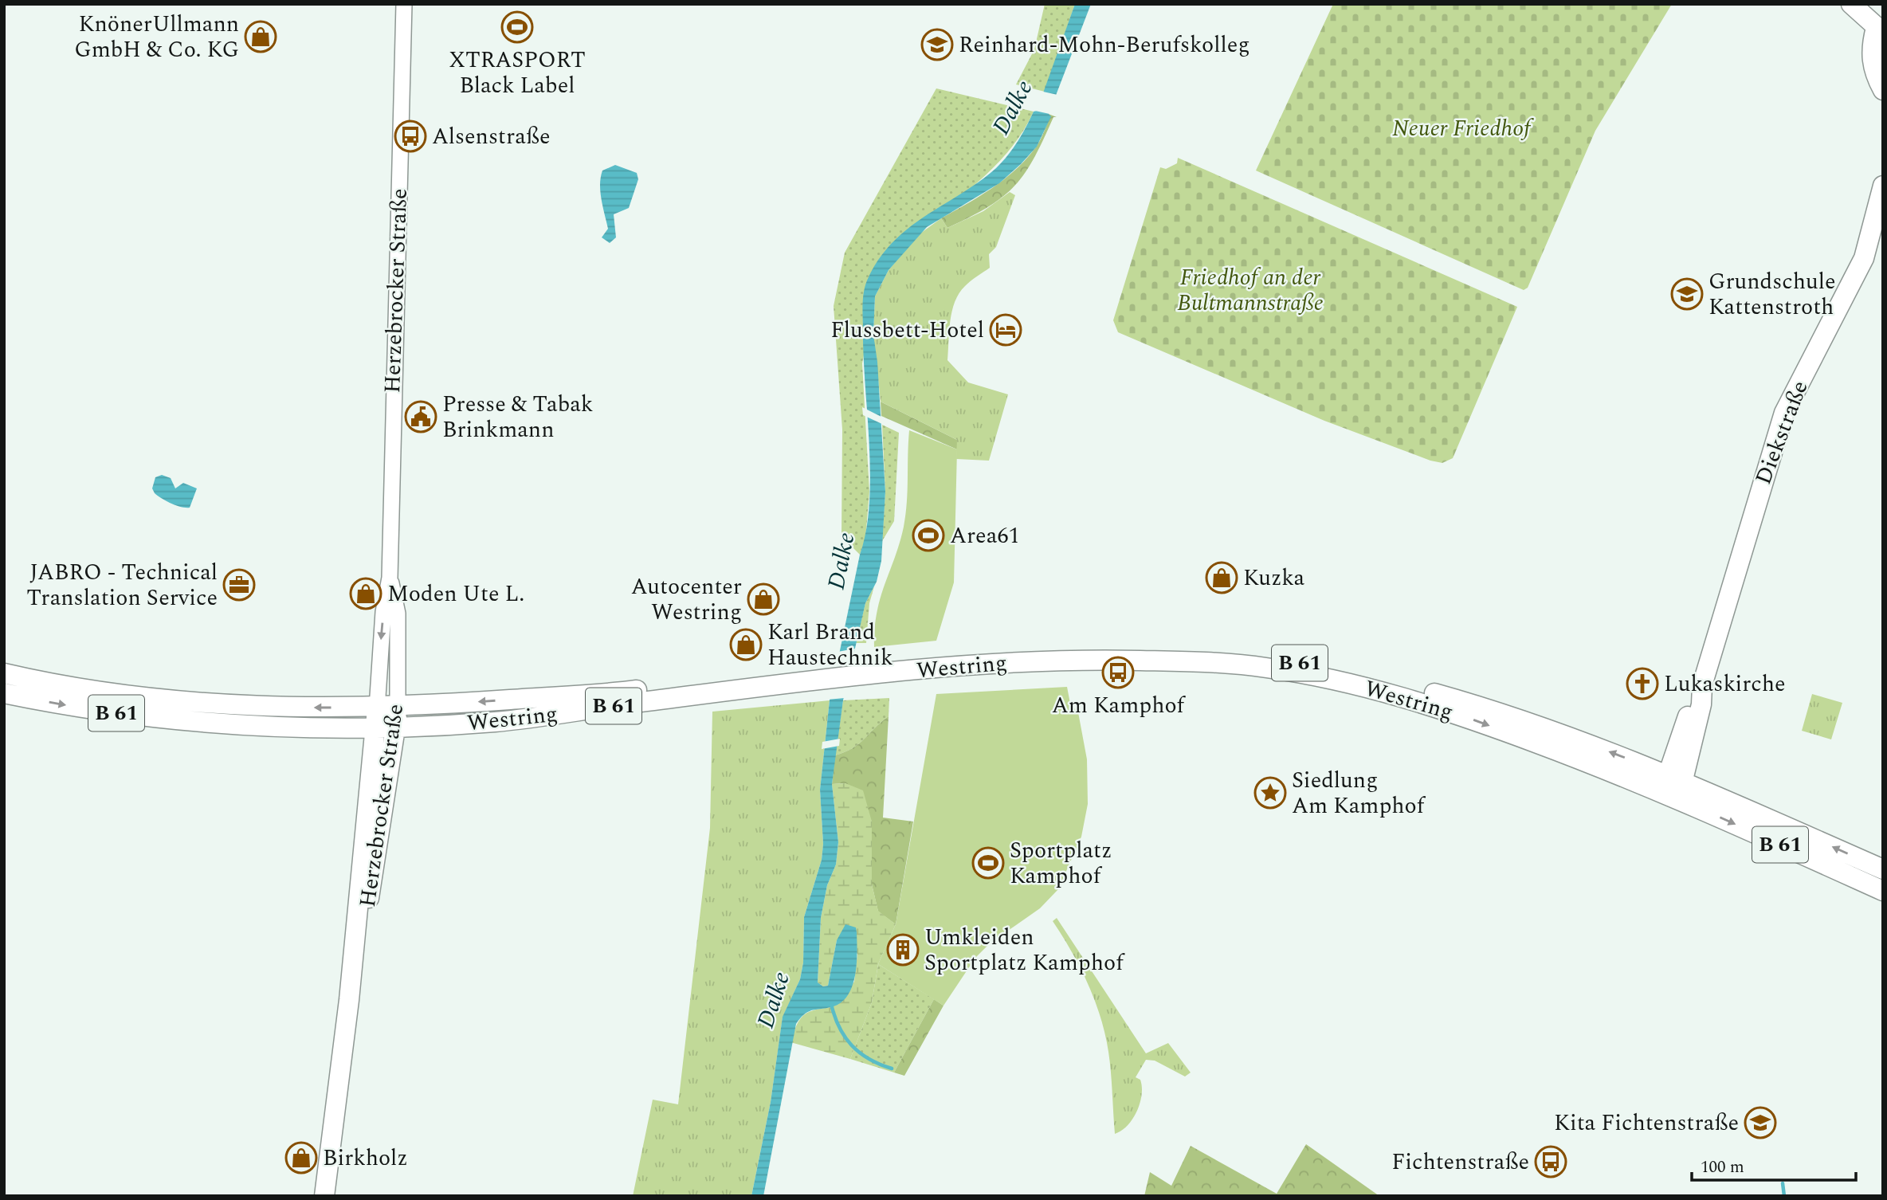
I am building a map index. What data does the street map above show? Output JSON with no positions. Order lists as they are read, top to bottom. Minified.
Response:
{"streets":{"main road":["Herzebrocker Straße","Diekstraße","B 61","Westring"]},"crossings":[["Herzebrocker Straße","Westring"],["Diekstraße","Westring"]],"water":["Dalke"],"parks":["Neuer Friedhof","Friedhof an der Bultmannstraße"],"places":{"sports":["XTRASPORT Black Label","Area61","Sportplatz Kamphof"],"shop":["KnönerUllmann GmbH & Co. KG","Kuzka","Moden Ute L.","Autocenter Westring","Karl Brand Haustechnik","Birkholz"],"school or university":["Reinhard-Mohn-Berufskolleg","Grundschule Kattenstroth","Kita Fichtenstraße"],"bus stop":["Alsenstraße","Am Kamphof","Fichtenstraße"],"hotel":["Flussbett-Hotel"],"public building":["Presse & Tabak Brinkmann"],"office":["JABRO - Technical Translation Service"],"church":["Lukaskirche"],"place":["Siedlung Am Kamphof"],"building":["Umkleiden Sportplatz Kamphof"]},"scale_bar":"100 m"}
